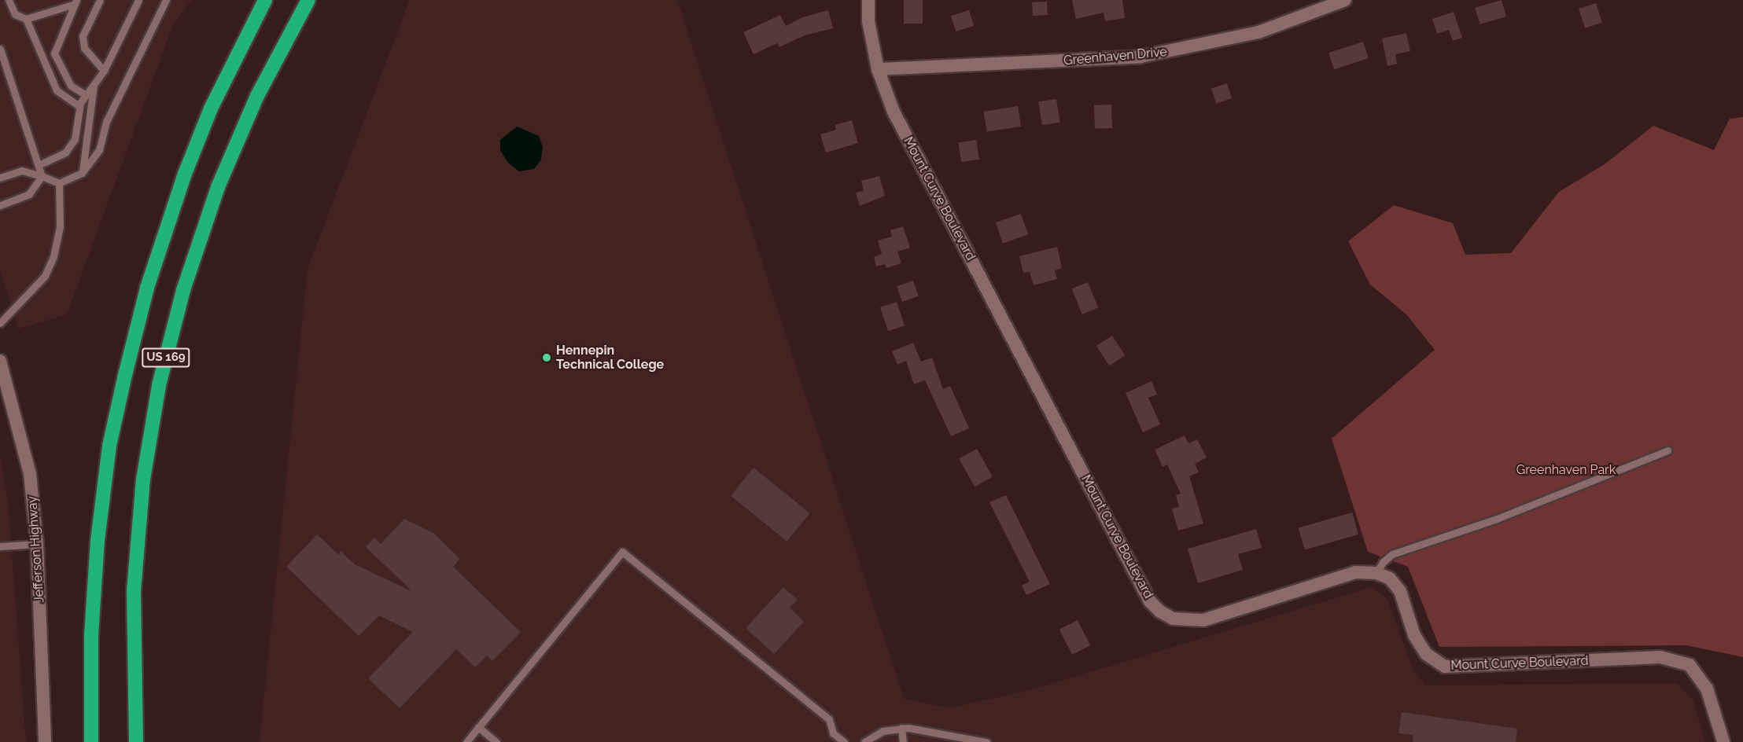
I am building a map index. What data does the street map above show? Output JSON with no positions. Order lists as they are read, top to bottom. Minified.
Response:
{"streets":{"highway":["US 169"],"street":["Greenhaven Drive","Mount Curve Boulevard","Jefferson Highway"]},"crossings":[["Greenhaven Drive","Mount Curve Boulevard"]],"parks":["Greenhaven Park"],"places":["Hennepin Technical College"]}
